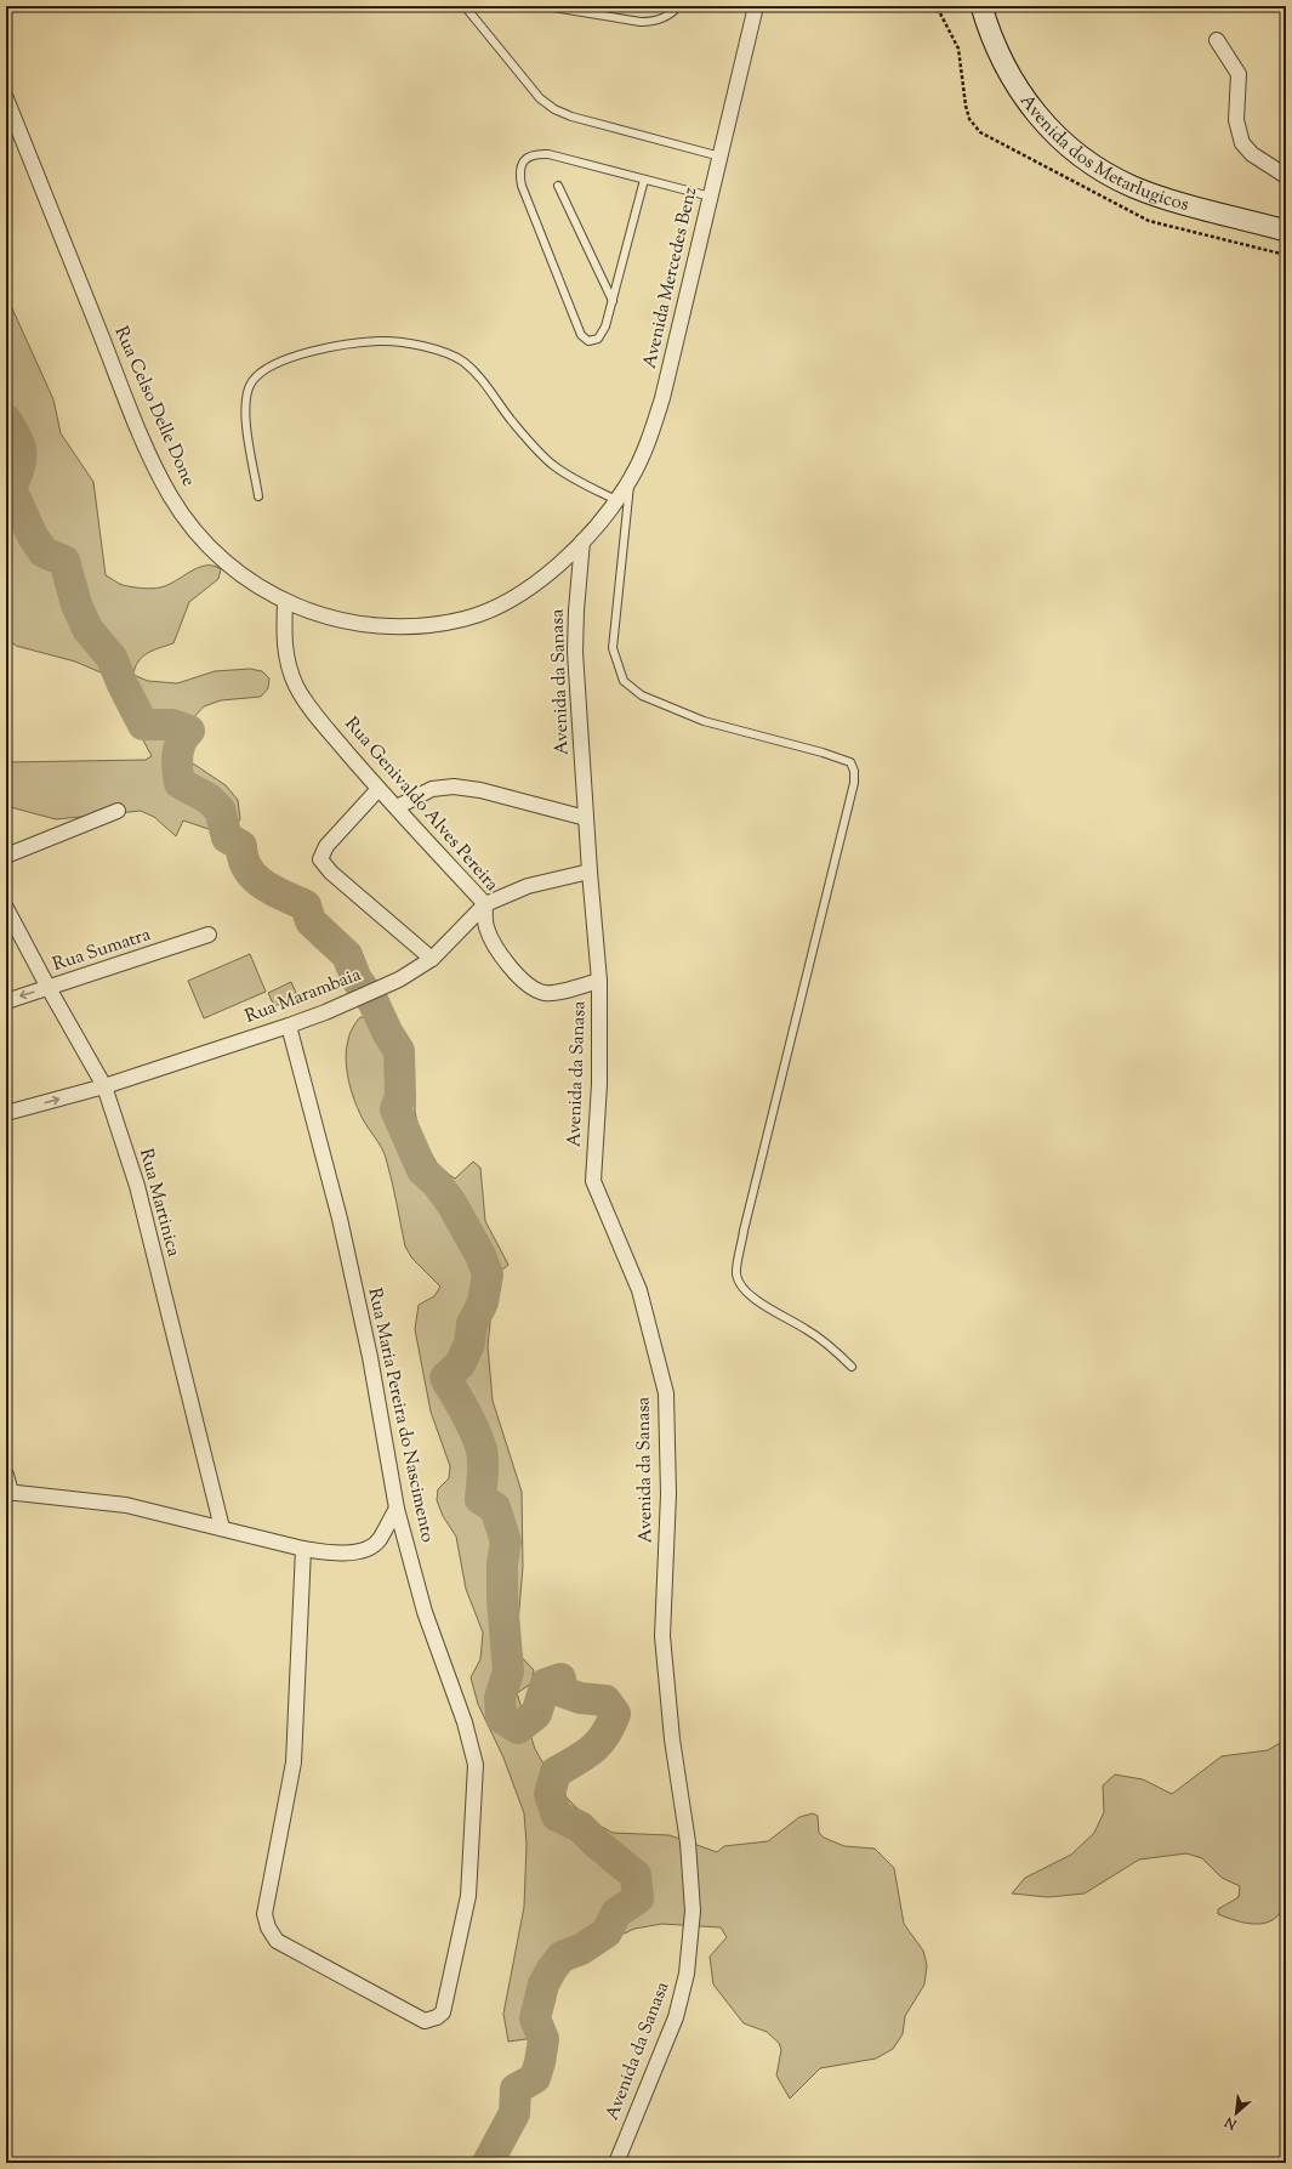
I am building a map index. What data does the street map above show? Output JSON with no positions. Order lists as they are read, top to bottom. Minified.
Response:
{"streets":{"main road":["Avenida dos Metarlugicos"],"street":["Avenida Mercedes Benz","Rua Celso Delle Done","Avenida da Sanasa","Rua Genivaldo Alves Pereira","Rua Sumatra","Rua Marambaia","Rua Martinica","Rua Maria Pereira do Nascimento"]},"crossings":[["Avenida Mercedes Benz","Rua Celso Delle Done"],["Avenida Mercedes Benz","Avenida da Sanasa"],["Rua Celso Delle Done","Avenida da Sanasa"],["Rua Celso Delle Done","Rua Genivaldo Alves Pereira"],["Avenida da Sanasa","Rua Genivaldo Alves Pereira"],["Avenida da Sanasa","Rua Marambaia"],["Rua Genivaldo Alves Pereira","Rua Marambaia"],["Rua Sumatra","Rua Martinica"],["Rua Marambaia","Rua Martinica"],["Rua Marambaia","Rua Maria Pereira do Nascimento"]],"north":"bottom left"}
